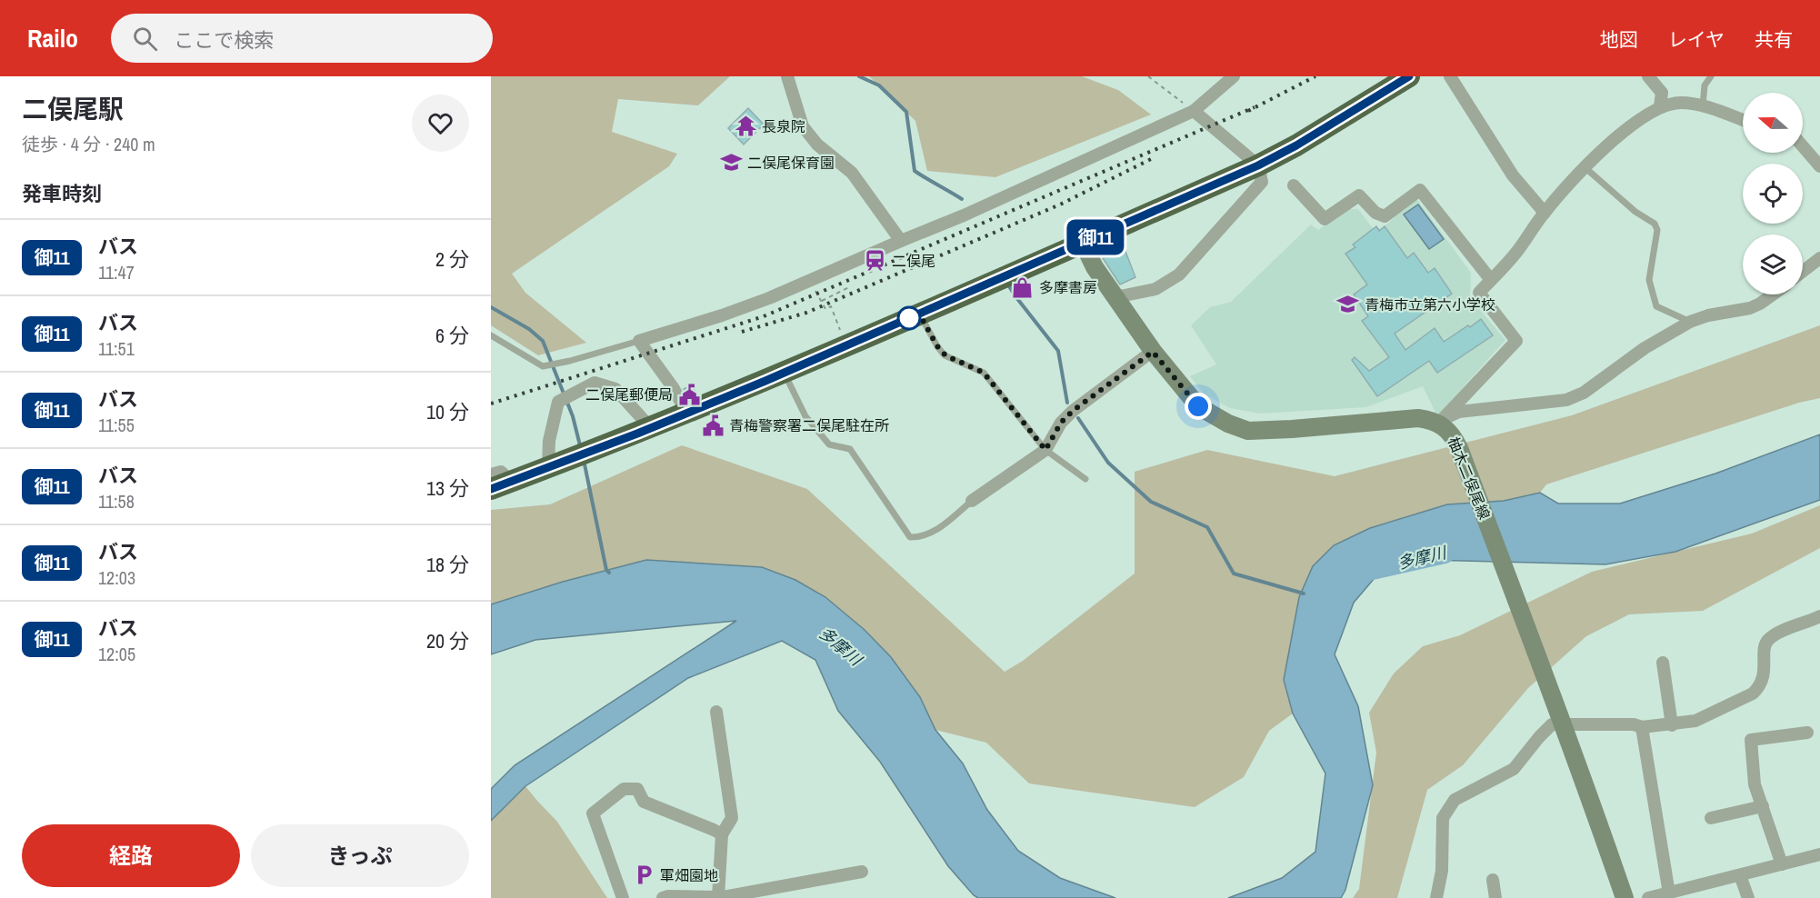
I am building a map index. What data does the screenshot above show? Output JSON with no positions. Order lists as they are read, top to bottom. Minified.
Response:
{"streets":{"main road":["柚木二俣尾線"]},"water":["多摩川"],"places":{"temple":["長泉院"],"school or university":["二俣尾保育園","青梅市立第六小学校"],"station":["二俣尾"],"shop":["多摩書房"],"public building":["二俣尾郵便局","青梅警察署二俣尾駐在所"],"parking":["軍畑園地"]},"lines":["bus line 御11"],"north":"left","page":{"header":"Railo","search":"ここで検索","nav":["地図","レイヤ","共有"],"heading":[["二俣尾駅","徒歩 · 4 分 · 240 m"],"発車時刻"],"on_map":"御11","list":[{"mark":"御11","name":"バス","note":"11:47","value":"2 分"},{"mark":"御11","name":"バス","note":"11:51","value":"6 分"},{"mark":"御11","name":"バス","note":"11:55","value":"10 分"},{"mark":"御11","name":"バス","note":"11:58","value":"13 分"},{"mark":"御11","name":"バス","note":"12:03","value":"18 分"},{"mark":"御11","name":"バス","note":"12:05","value":"20 分"}],"buttons":["経路","きっぷ"]}}
